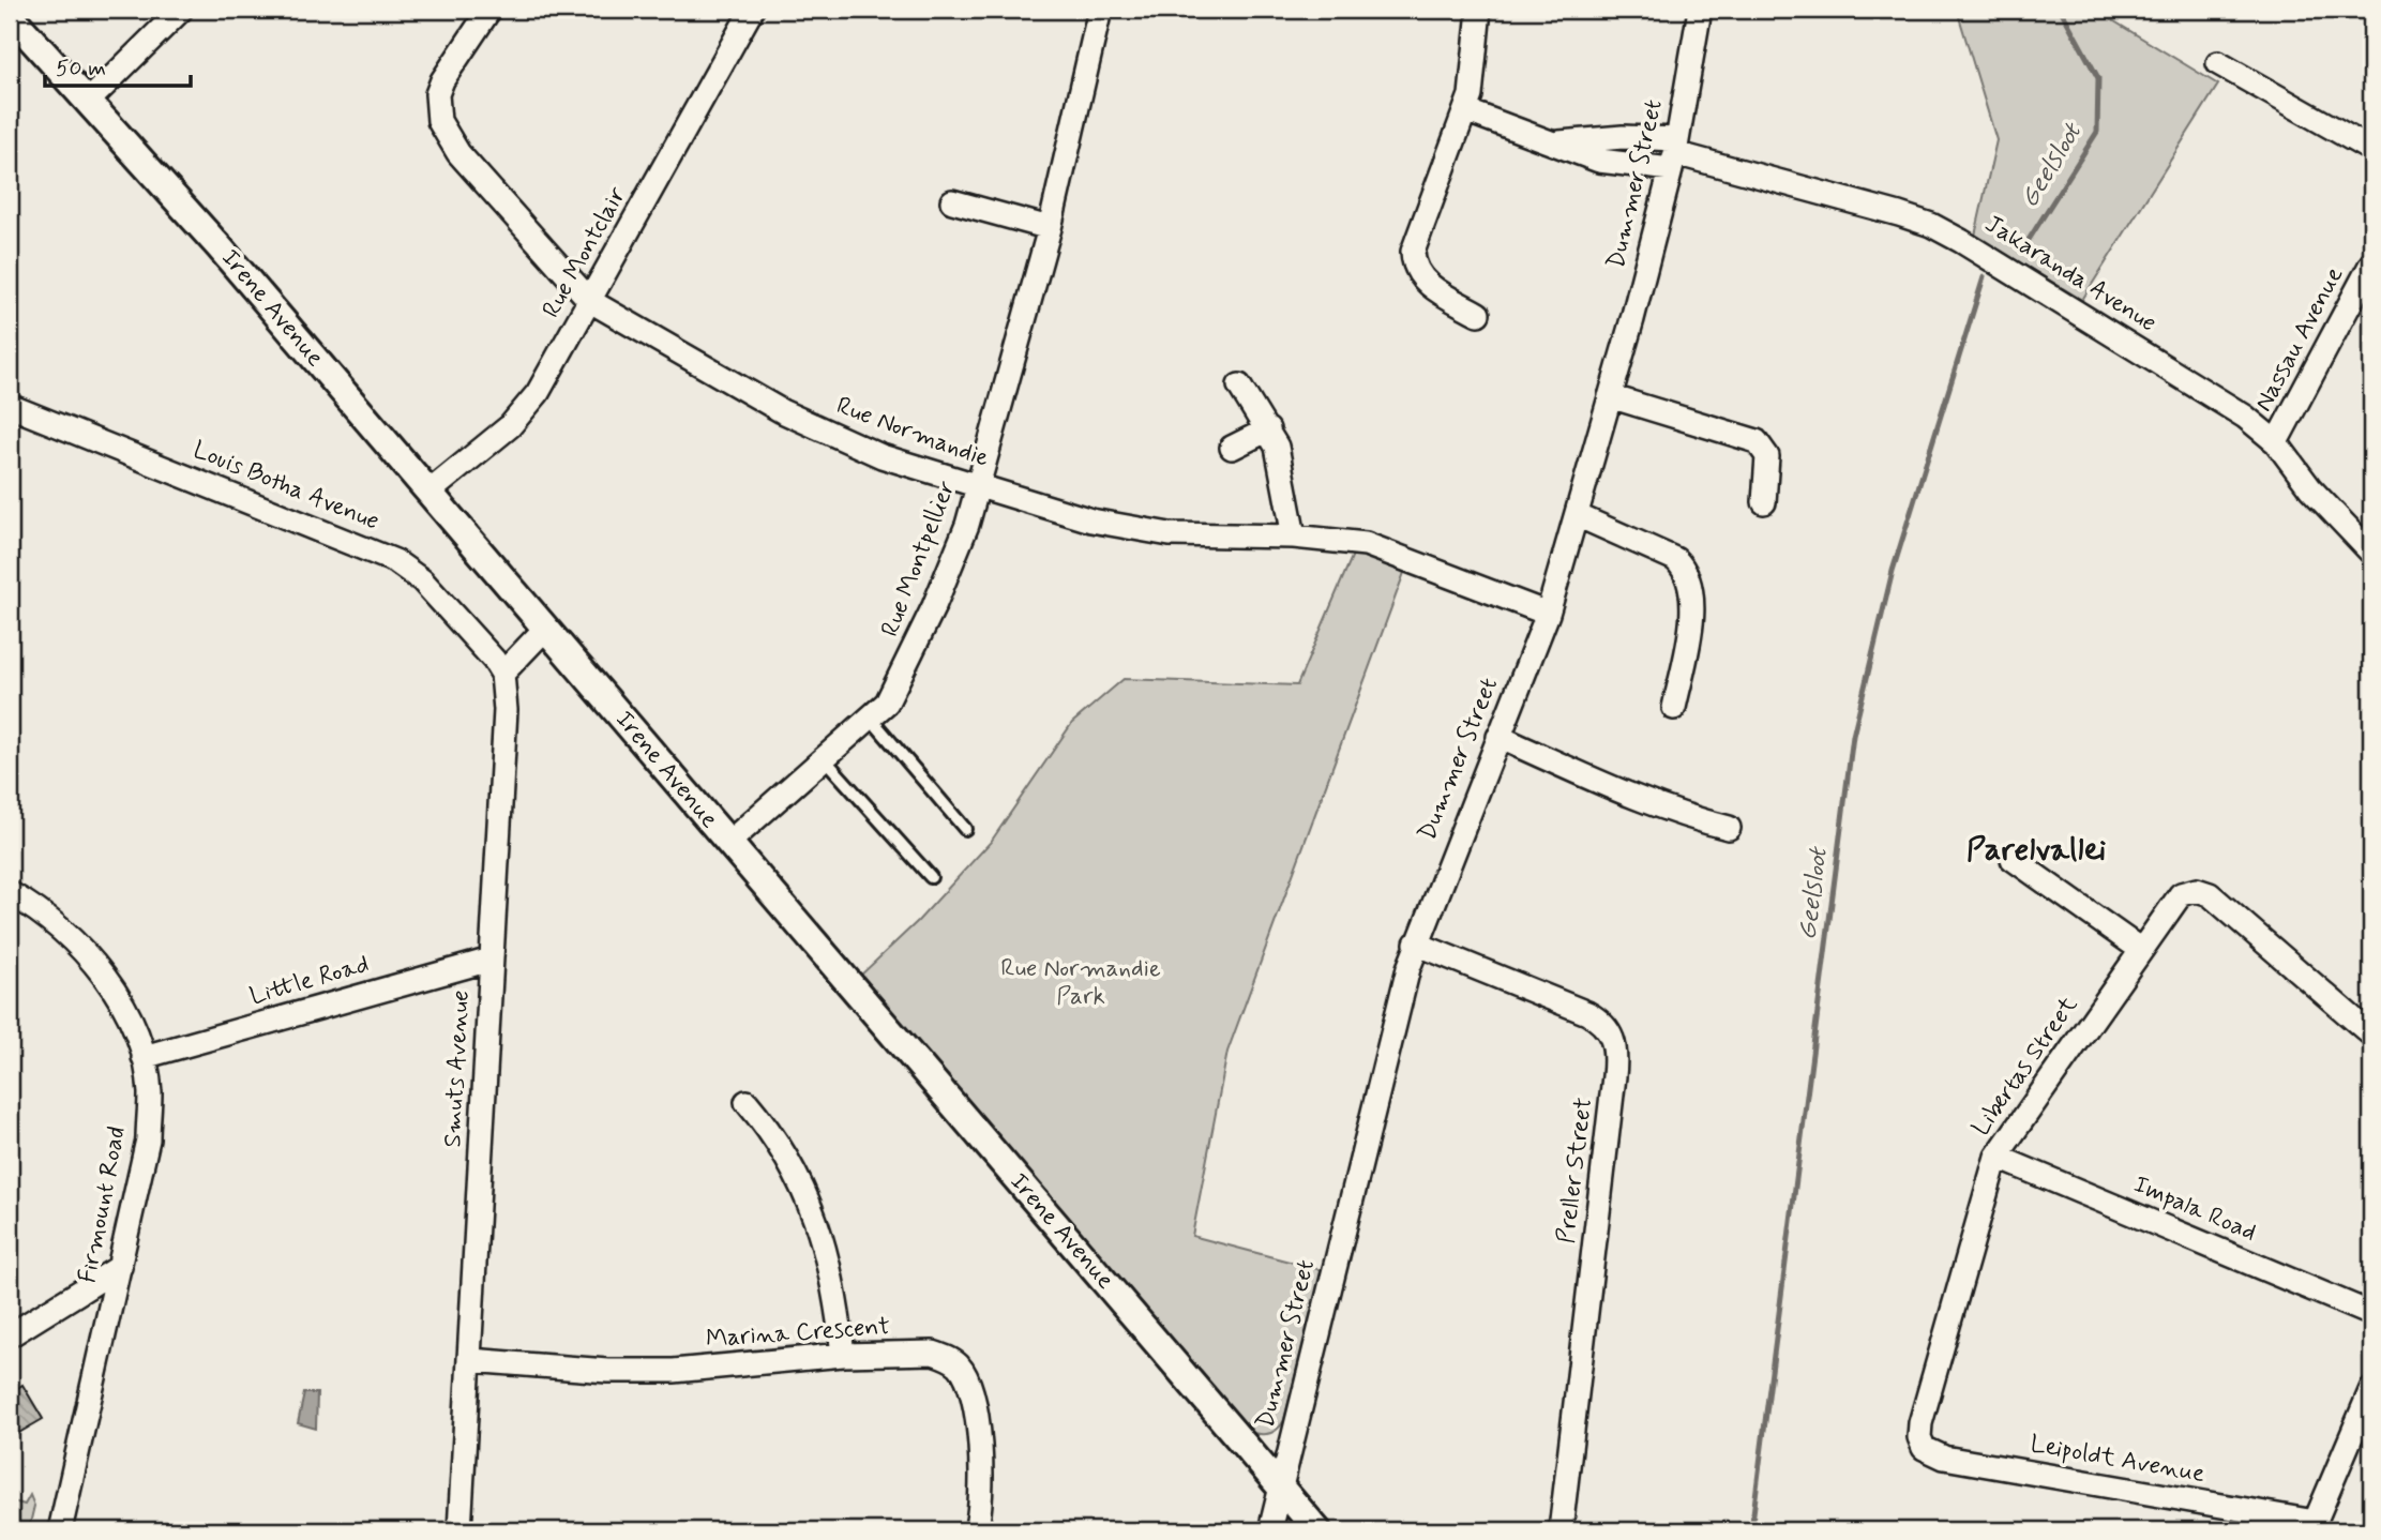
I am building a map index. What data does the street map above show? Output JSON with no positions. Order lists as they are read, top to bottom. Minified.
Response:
{"streets":{"street":["Dummer Street","Rue Montclair","Jakaranda Avenue","Irene Avenue","Nassau Avenue","Rue Normandie","Louis Botha Avenue","Rue Montpellier","Little Road","Libertas Street","Smuts Avenue","Preller Street","Firmount Road","Impala Road","Marina Crescent","Leipoldt Avenue"]},"crossings":[["Dummer Street","Jakaranda Avenue"],["Dummer Street","Irene Avenue"],["Dummer Street","Rue Normandie"],["Dummer Street","Preller Street"],["Rue Montclair","Irene Avenue"],["Rue Montclair","Rue Normandie"],["Jakaranda Avenue","Nassau Avenue"],["Irene Avenue","Rue Montpellier"],["Rue Normandie","Rue Montpellier"],["Louis Botha Avenue","Smuts Avenue"],["Little Road","Smuts Avenue"],["Little Road","Firmount Road"],["Libertas Street","Impala Road"],["Libertas Street","Leipoldt Avenue"],["Smuts Avenue","Marina Crescent"]],"districts":["Parelvallei"],"water":["Geelsloot"],"parks":["Rue Normandie Park"],"scale_bar":"50 m"}
